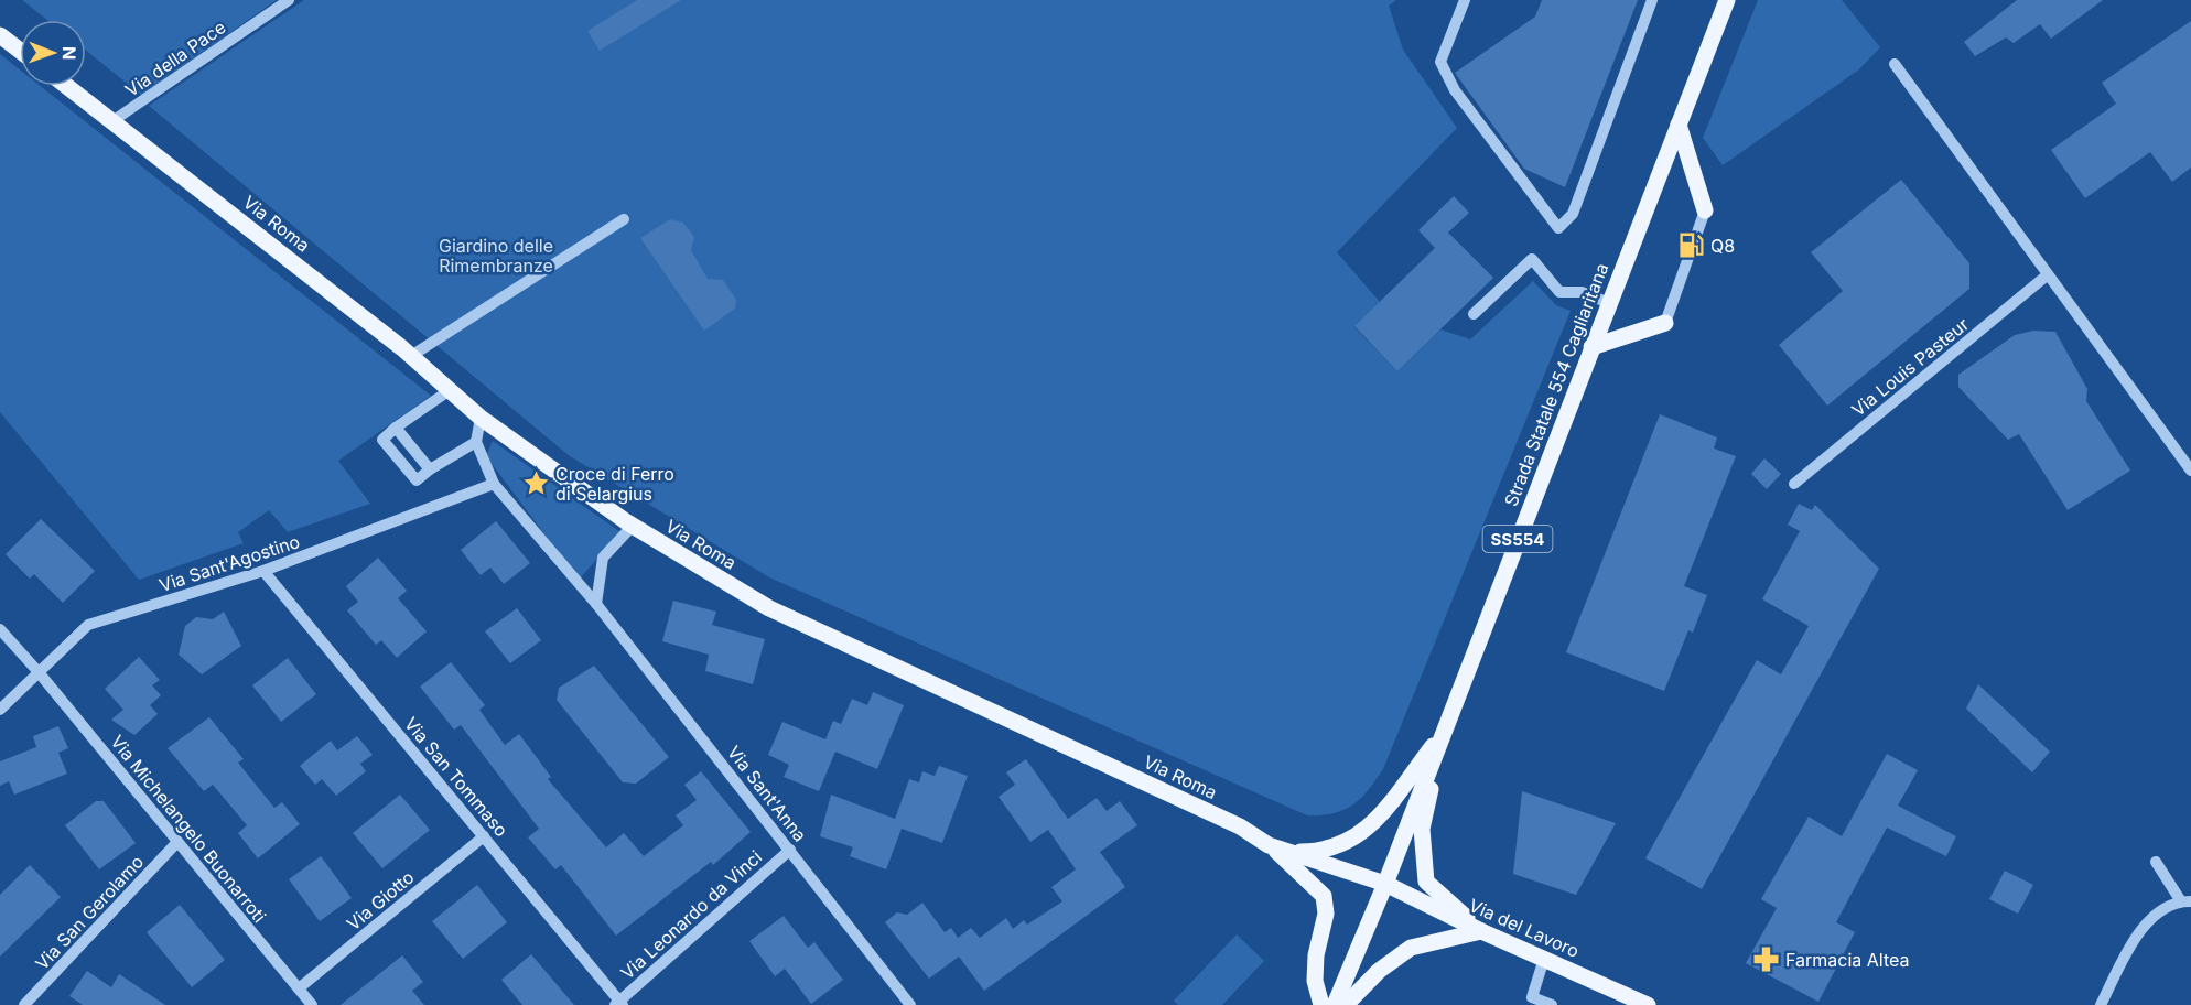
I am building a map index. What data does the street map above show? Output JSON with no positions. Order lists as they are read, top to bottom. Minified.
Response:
{"streets":{"main road":["Via Roma","Strada Statale 554 Cagliaritana","SS554","Via del Lavoro"],"street":["Via della Pace","Via Louis Pasteur","Via Sant'Agostino","Via San Tommaso","Via Sant'Anna","Via Michelangelo Buonarroti","Via Giotto","Via San Gerolamo","Via Leonardo da Vinci"]},"crossings":[["Via della Pace","Via Roma"],["Via Roma","Strada Statale 554 Cagliaritana"],["Via Roma","Via del Lavoro"],["Strada Statale 554 Cagliaritana","Via del Lavoro"],["Via Sant'Agostino","Via San Tommaso"],["Via Sant'Agostino","Via Sant'Anna"],["Via Sant'Agostino","Via Michelangelo Buonarroti"],["Via San Tommaso","Via Giotto"],["Via San Tommaso","Via Leonardo da Vinci"],["Via Sant'Anna","Via Leonardo da Vinci"],["Via Michelangelo Buonarroti","Via Giotto"],["Via Michelangelo Buonarroti","Via San Gerolamo"]],"parks":["Giardino delle Rimembranze"],"places":{"fuel station":["Q8"],"place":["Croce di Ferro di Selargius"],"pharmacy":["Farmacia Altea"]},"north":"right"}
